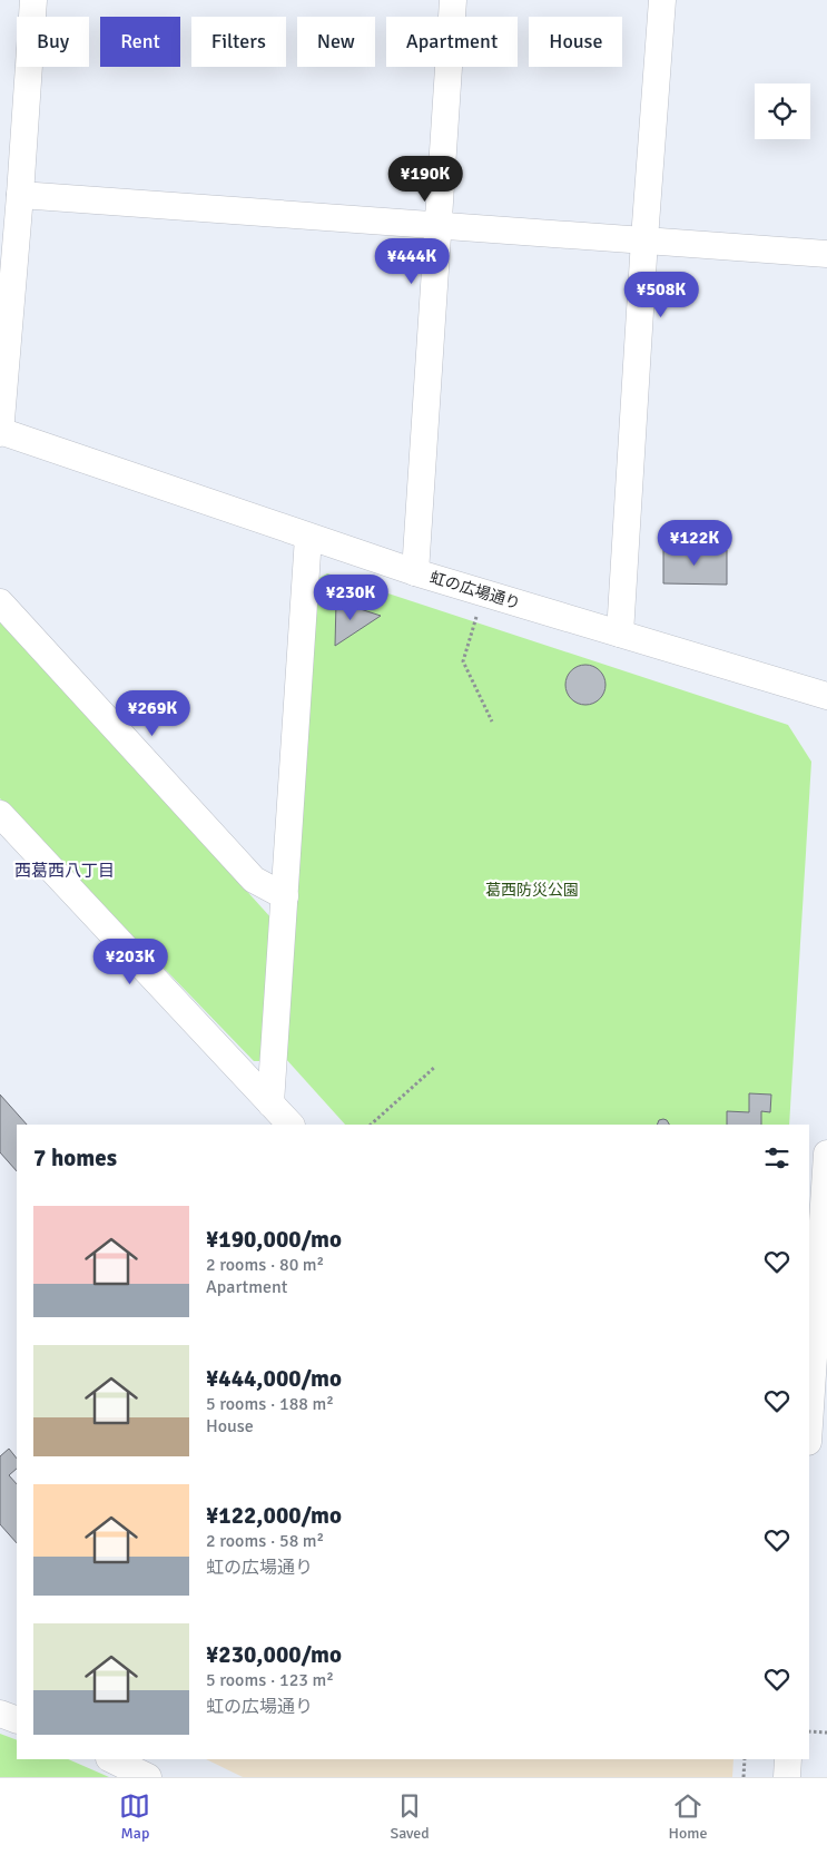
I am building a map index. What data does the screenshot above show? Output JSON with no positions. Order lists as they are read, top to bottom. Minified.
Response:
{"streets":{"street":["虹の広場通り"]},"districts":["西葛西八丁目"],"parks":["葛西防災公園"],"page":{"chip":["Buy","Rent","Filters","New","Apartment","House"],"price":["¥190K","¥444K","¥508K","¥122K","¥230K","¥269K","¥203K"],"heading":"7 homes","list":[{"name":"¥190,000/mo","note":"2 rooms · 80 m² · Apartment"},{"name":"¥444,000/mo","note":"5 rooms · 188 m² · House"},{"name":"¥122,000/mo","note":"2 rooms · 58 m² · 虹の広場通り"},{"name":"¥230,000/mo","note":"5 rooms · 123 m² · 虹の広場通り"}],"tabs":["Map","Saved","Home"]}}
